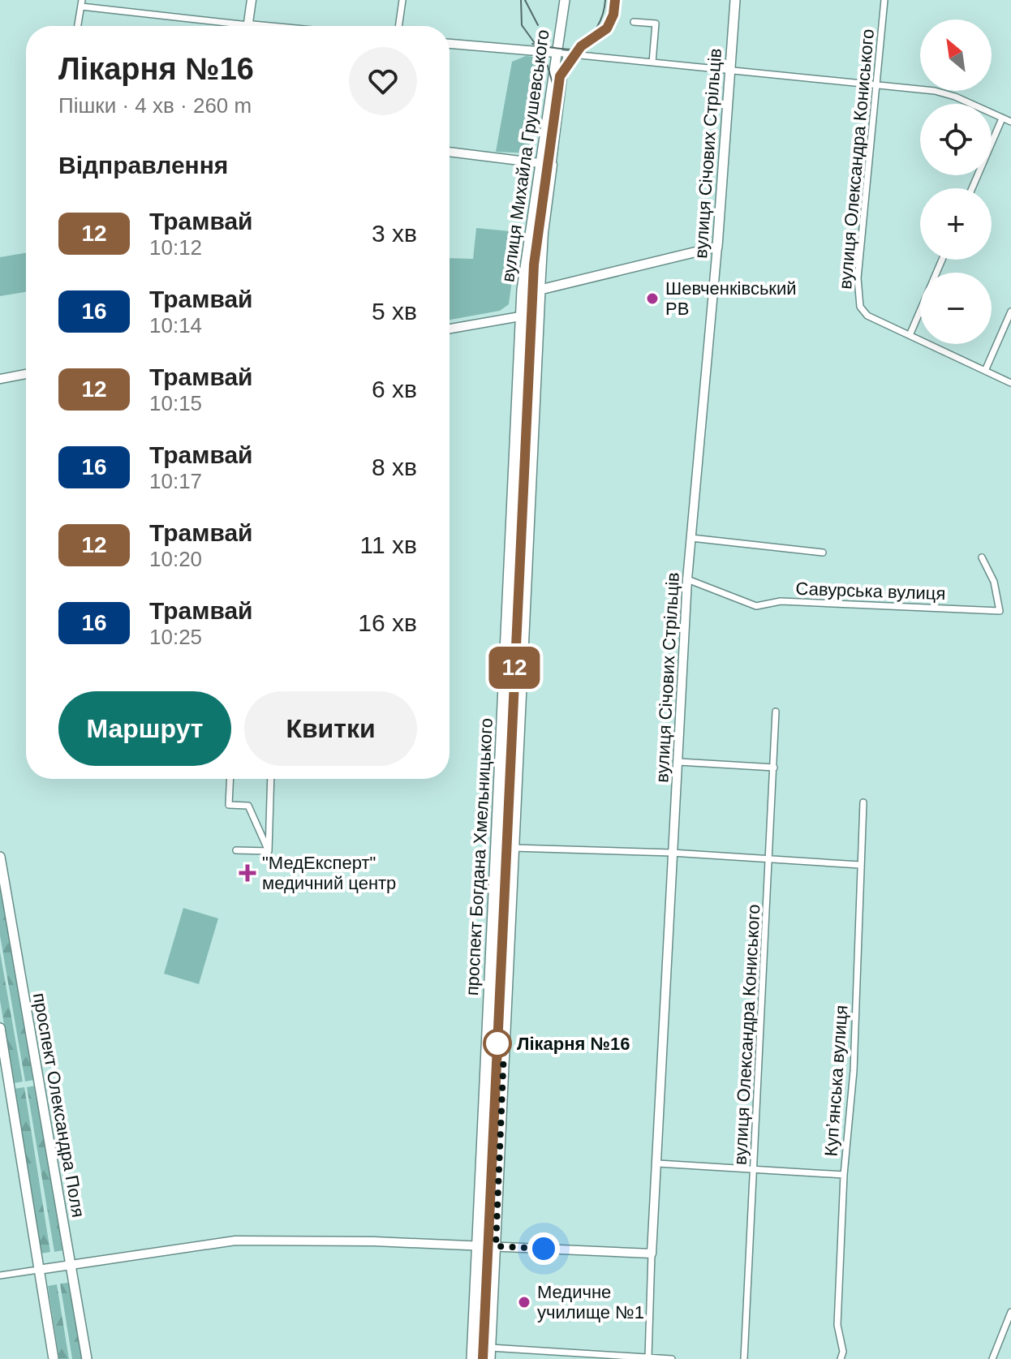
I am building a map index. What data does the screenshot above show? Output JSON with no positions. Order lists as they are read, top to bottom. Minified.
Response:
{"streets":{"main road":["вулиця Січових Стрільців","вулиця Михайла Грушевського","проспект Богдана Хмельницького","проспект Олександра Поля"],"street":["вулиця Олександра Кониського","Савурська вулиця","Купʼянська вулиця"]},"crossings":[["вулиця Січових Стрільців","Савурська вулиця"],["вулиця Михайла Грушевського","проспект Богдана Хмельницького"]],"places":{"other":["Шевченківський РВ","Лікарня №16","Медичне училище №1"],"health":["\"МедЕксперт\" медичний центр"]},"lines":["tram line 12"],"north":"top left","page":{"on_map":"12","map_buttons":["+","−"],"heading":[["Лікарня №16","Пішки · 4 хв · 260 m"],"Відправлення"],"list":[{"mark":"12","name":"Трамвай","note":"10:12","value":"3 хв"},{"mark":"16","name":"Трамвай","note":"10:14","value":"5 хв"},{"mark":"12","name":"Трамвай","note":"10:15","value":"6 хв"},{"mark":"16","name":"Трамвай","note":"10:17","value":"8 хв"},{"mark":"12","name":"Трамвай","note":"10:20","value":"11 хв"},{"mark":"16","name":"Трамвай","note":"10:25","value":"16 хв"}],"buttons":["Маршрут","Квитки"]}}
